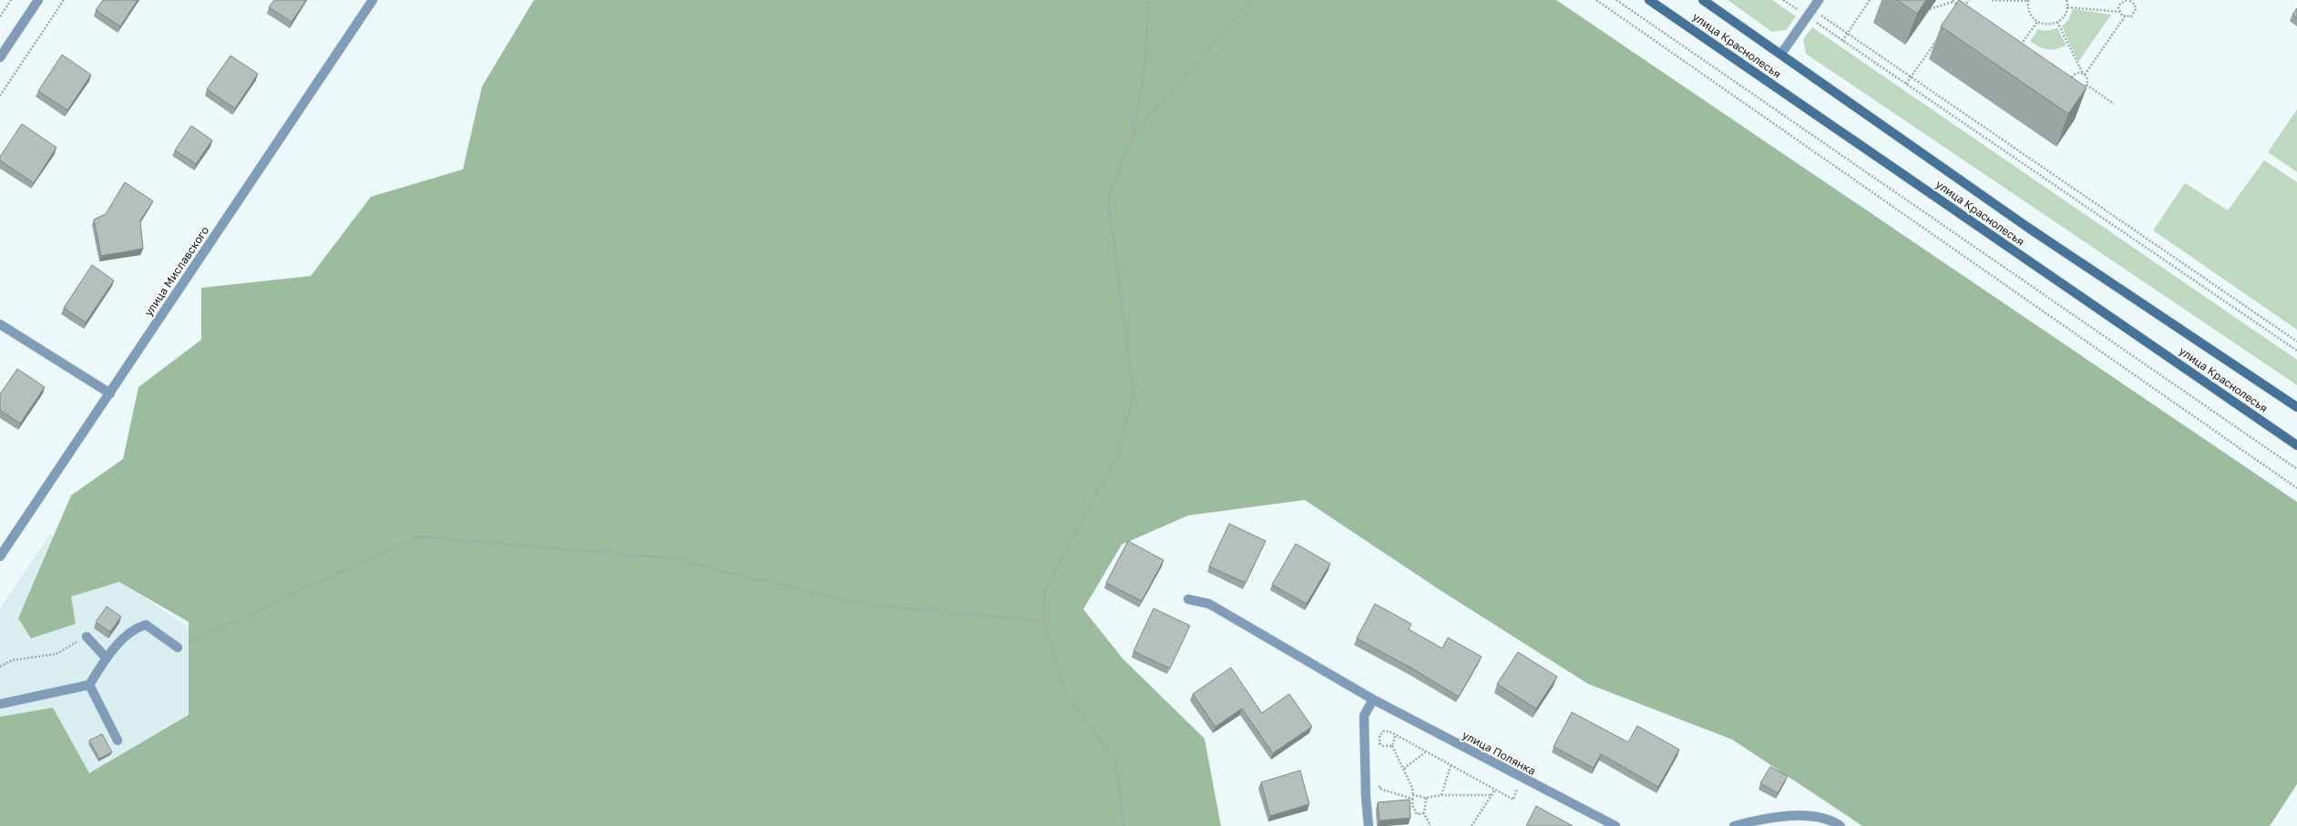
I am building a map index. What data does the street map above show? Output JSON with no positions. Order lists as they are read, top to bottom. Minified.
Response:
{"streets":{"street":["улица Краснолесья","улица Миславского","улица Полянка"]}}
